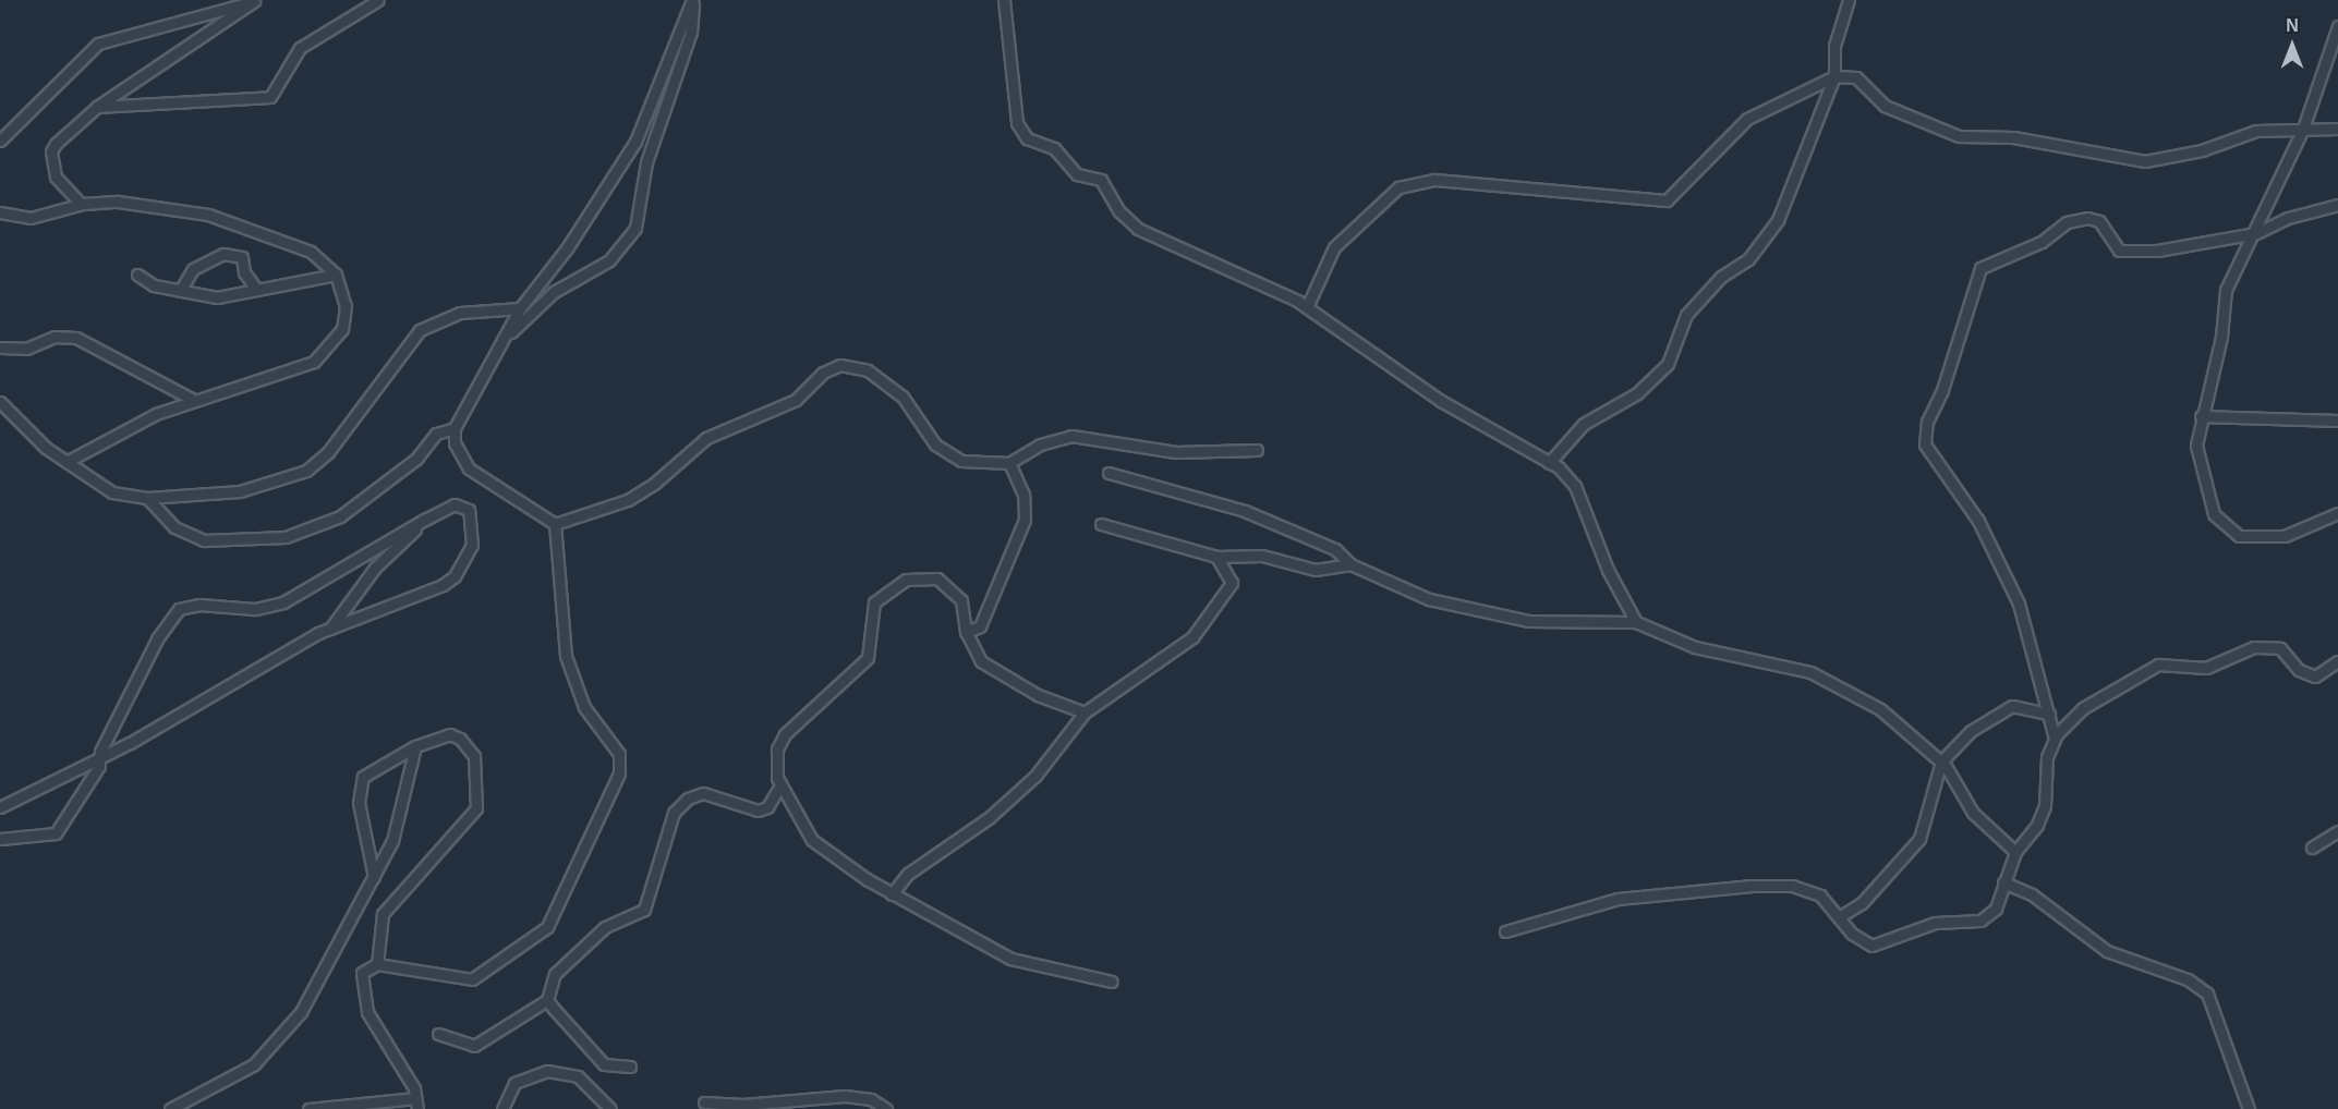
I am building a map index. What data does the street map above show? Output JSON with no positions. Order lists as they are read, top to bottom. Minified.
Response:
{"north":"top"}
